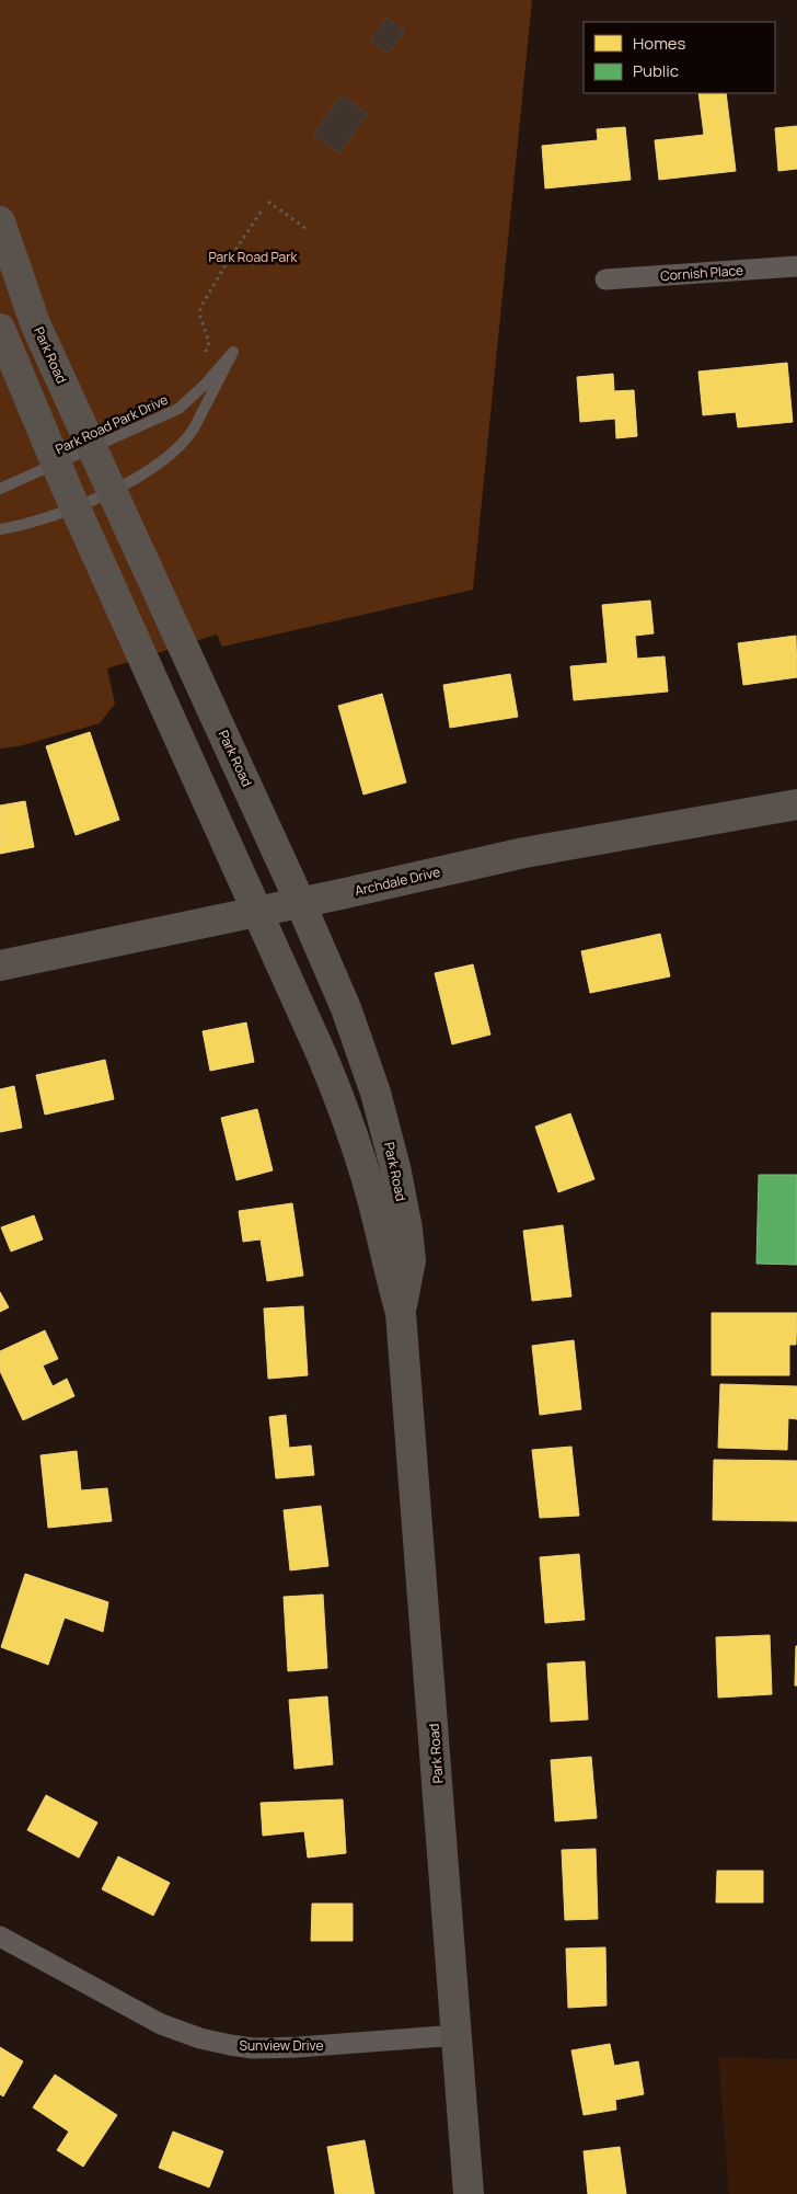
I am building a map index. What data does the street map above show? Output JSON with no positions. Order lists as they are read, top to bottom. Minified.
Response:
{"streets":{"main road":["Park Road","Archdale Drive"],"street":["Cornish Place","Sunview Drive"],"lane":["Park Road Park Drive"]},"crossings":[["Park Road","Park Road Park Drive"],["Park Road","Archdale Drive"],["Park Road","Sunview Drive"]],"parks":["Park Road Park"],"legend":["Homes","Public"]}
